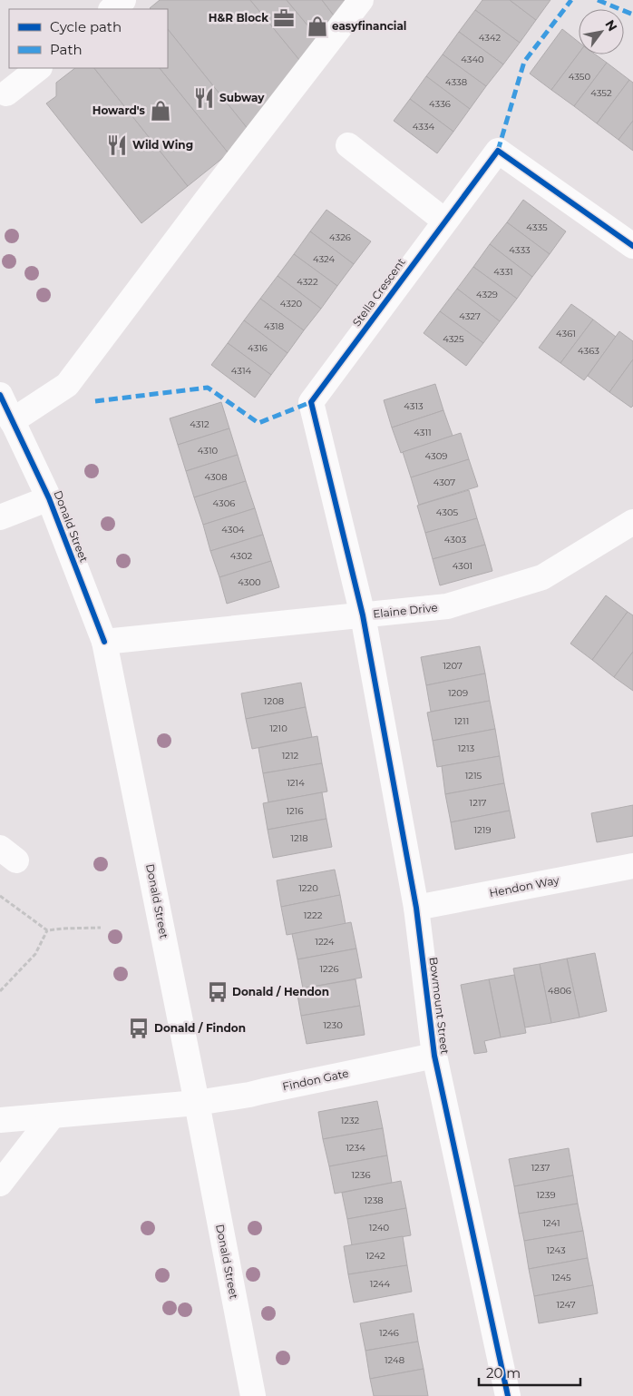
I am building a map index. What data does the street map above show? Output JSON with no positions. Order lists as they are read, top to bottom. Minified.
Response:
{"streets":{"street":["Stella Crescent","Donald Street","Elaine Drive","Hendon Way","Bowmount Street","Findon Gate"]},"crossings":[["Stella Crescent","Elaine Drive"],["Stella Crescent","Bowmount Street"],["Donald Street","Elaine Drive"],["Donald Street","Findon Gate"],["Elaine Drive","Bowmount Street"],["Hendon Way","Bowmount Street"],["Bowmount Street","Findon Gate"]],"places":{"office":["H&R Block"],"shop":["easyfinancial","Howard's"],"restaurant":["Subway","Wild Wing"],"bus stop":["Donald / Hendon","Donald / Findon"]},"house_numbers":["4342","4340","4350","4338","4352","4336","4334","4335","4326","4333","4324","4331","4322","4329","4320","4327","4318","4361","4325","4316","4363","4314","4313","4312","4311","4310","4309","4308","4307","4306","4305","4304","4303","4302","4301","4300","1207","1209","1208","1211","1210","1213","1212","1215","1214","1217","1216","1219","1218","1220","1222","1224","1226","4806","1230","1232","1234","1237","1236","1239","1238","1241","1240","1243","1242","1245","1244","1247","1246","1248"],"legend":["Cycle path","Path"],"scale_bar":"20 m","north":"top right"}
